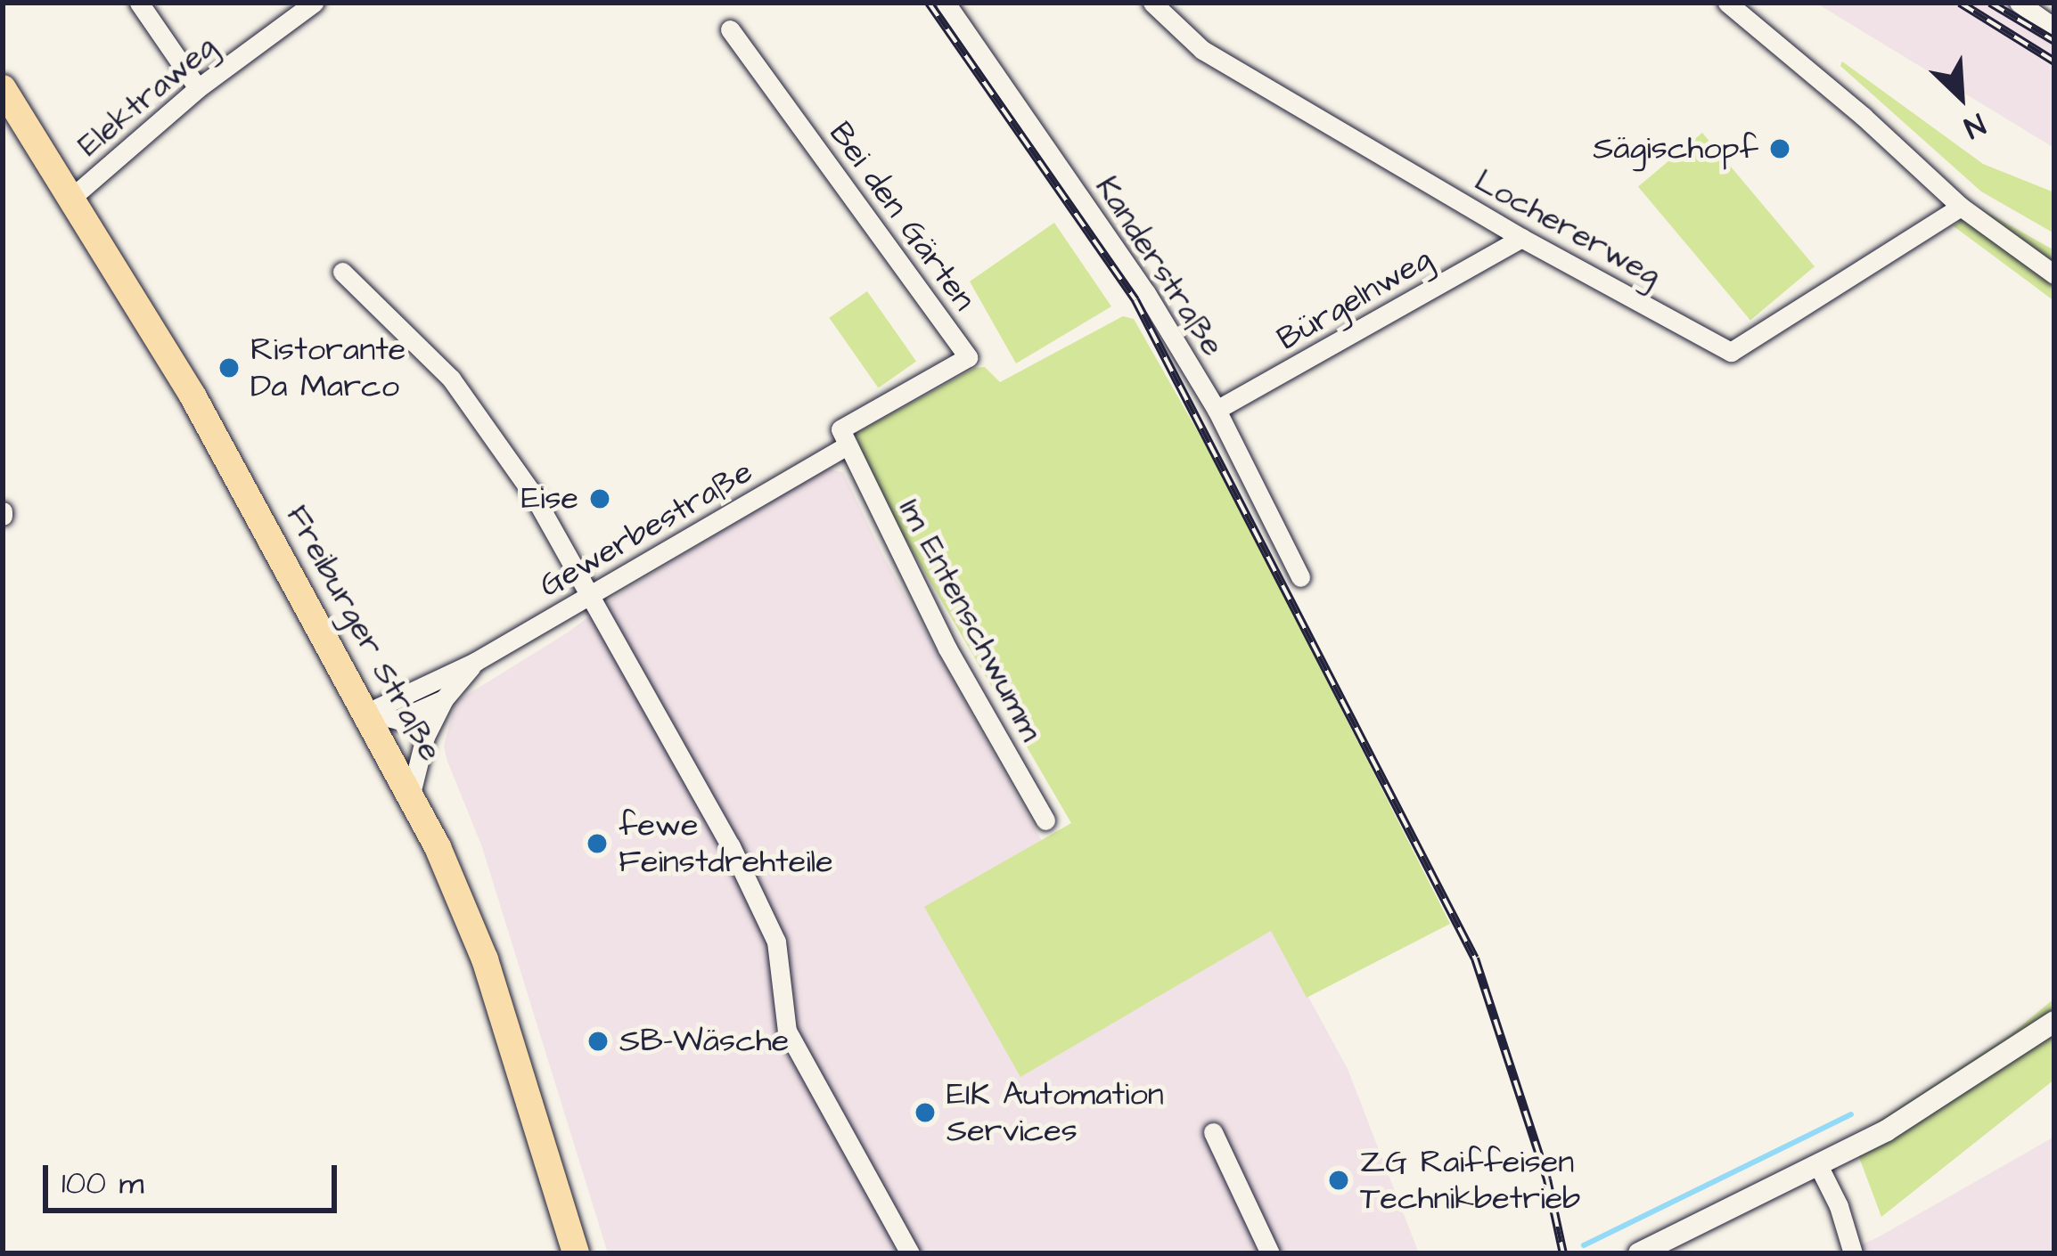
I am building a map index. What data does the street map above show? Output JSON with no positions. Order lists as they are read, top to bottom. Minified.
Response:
{"streets":{"main road":["Freiburger Straße"],"street":["Elektraweg","Bei den Gärten","Lochererweg","Kanderstraße","Bürgelnweg","Gewerbestraße","Im Entenschwumm"]},"crossings":[["Elektraweg","Freiburger Straße"],["Bei den Gärten","Gewerbestraße"],["Bei den Gärten","Im Entenschwumm"],["Lochererweg","Bürgelnweg"],["Kanderstraße","Bürgelnweg"],["Gewerbestraße","Im Entenschwumm"],["Gewerbestraße","Freiburger Straße"]],"places":["Sägischopf","Ristorante Da Marco","Eise","fewe Feinstdrehteile","SB-Wäsche","EIK Automation Services","ZG Raiffeisen Technikbetrieb"],"scale_bar":"100 m","north":"bottom right"}
